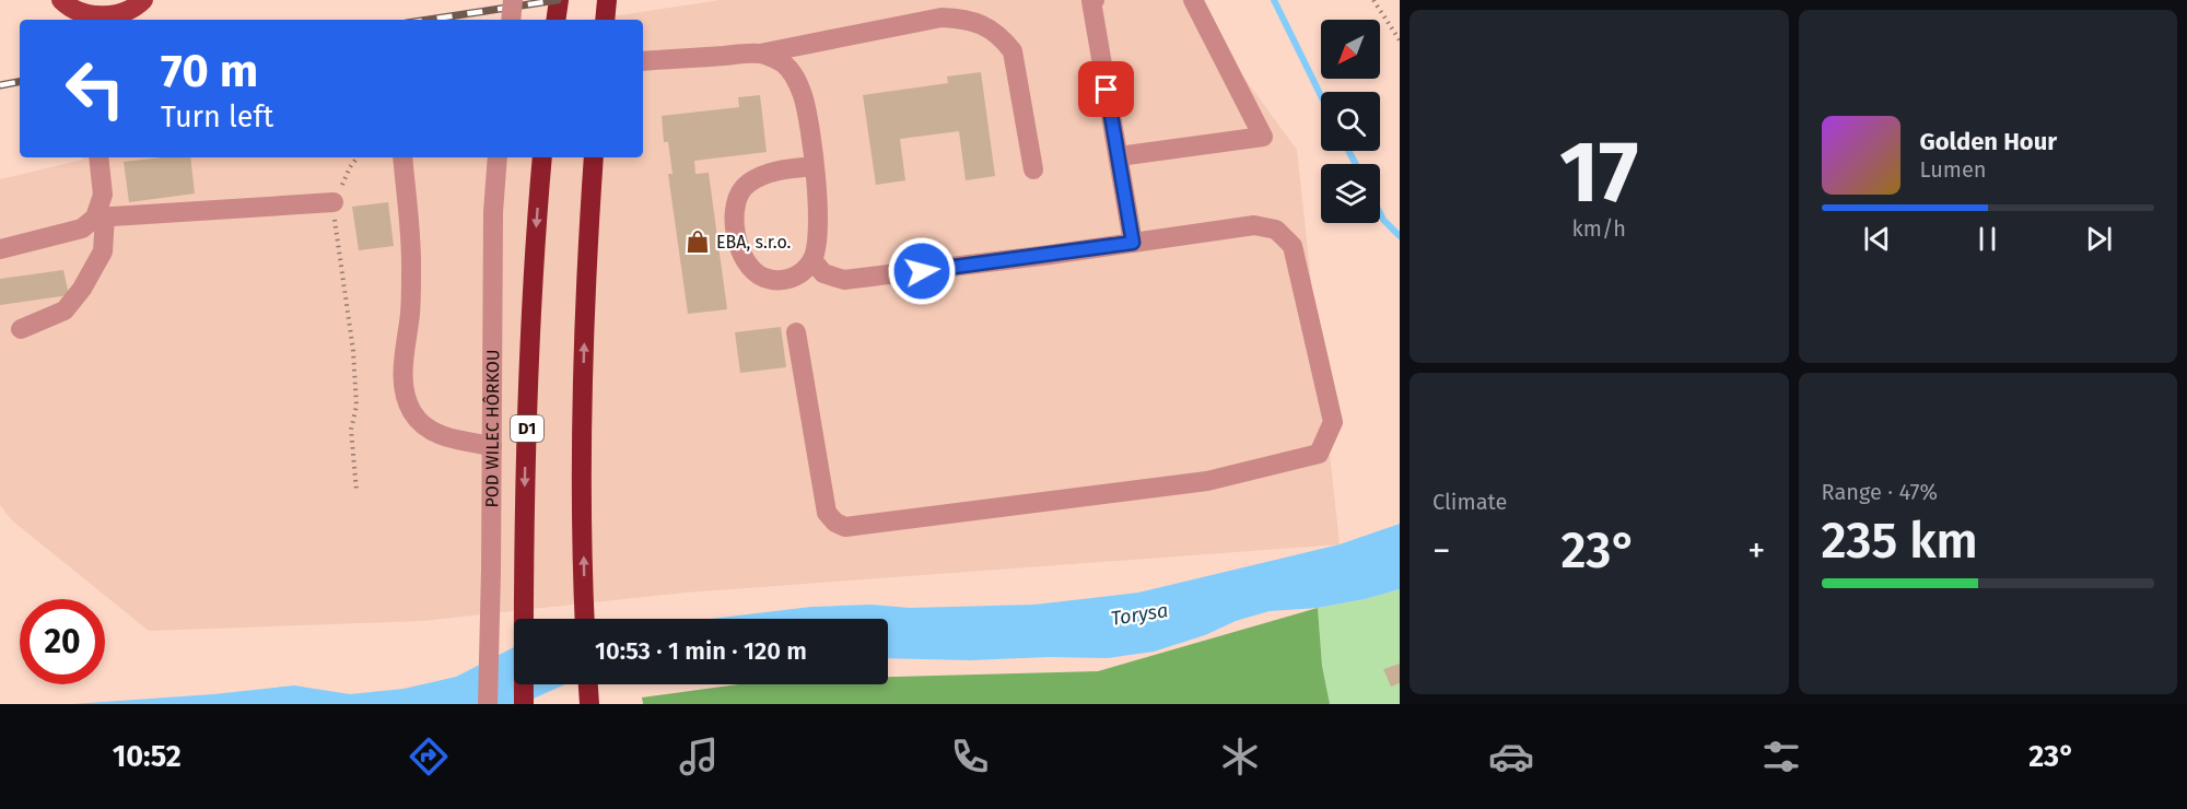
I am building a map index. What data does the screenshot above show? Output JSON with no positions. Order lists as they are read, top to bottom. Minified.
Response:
{"streets":{"highway":["D1"],"street":["POD WILEC HÔRKOU"]},"water":["Torysa"],"places":{"shop":["EBA, s.r.o."]},"north":"bottom left","page":{"tile":[["17","km/h"],"Climate",["Range · 47%","235 km"]],"turn":["70 m","Turn left"],"song":["Golden Hour","Lumen"],"heat":["−","23°","+"],"limit":"20","trip":"10:53 · 1 min · 120 m","tabs":["10:52","23°"]}}
